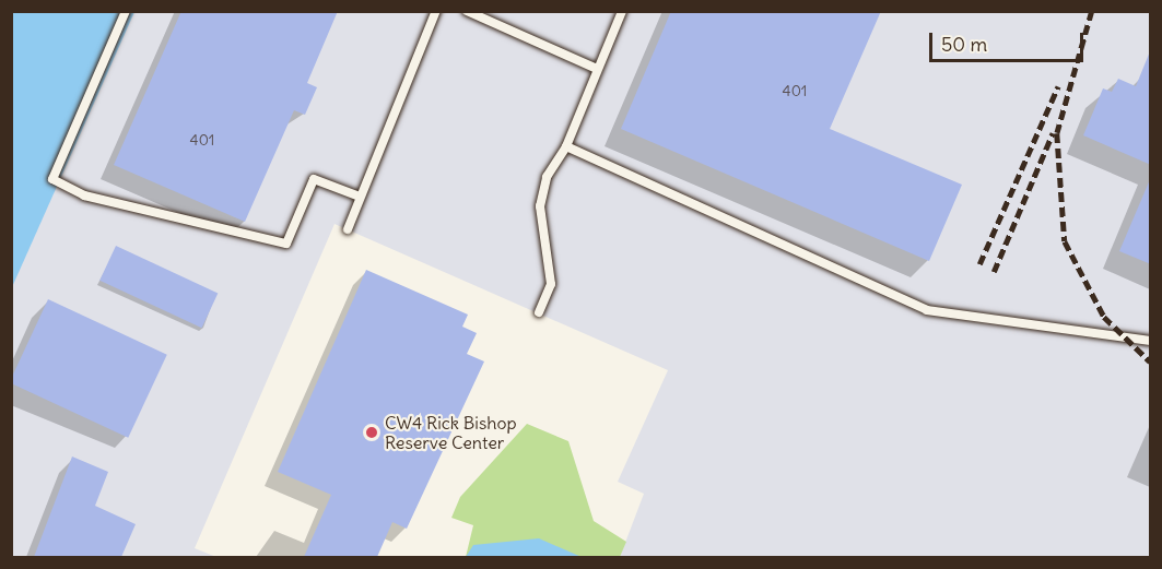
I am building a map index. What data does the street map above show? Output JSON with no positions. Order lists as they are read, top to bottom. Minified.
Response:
{"places":["CW4 Rick Bishop Reserve Center"],"house_numbers":["401","401"],"scale_bar":"50 m"}
